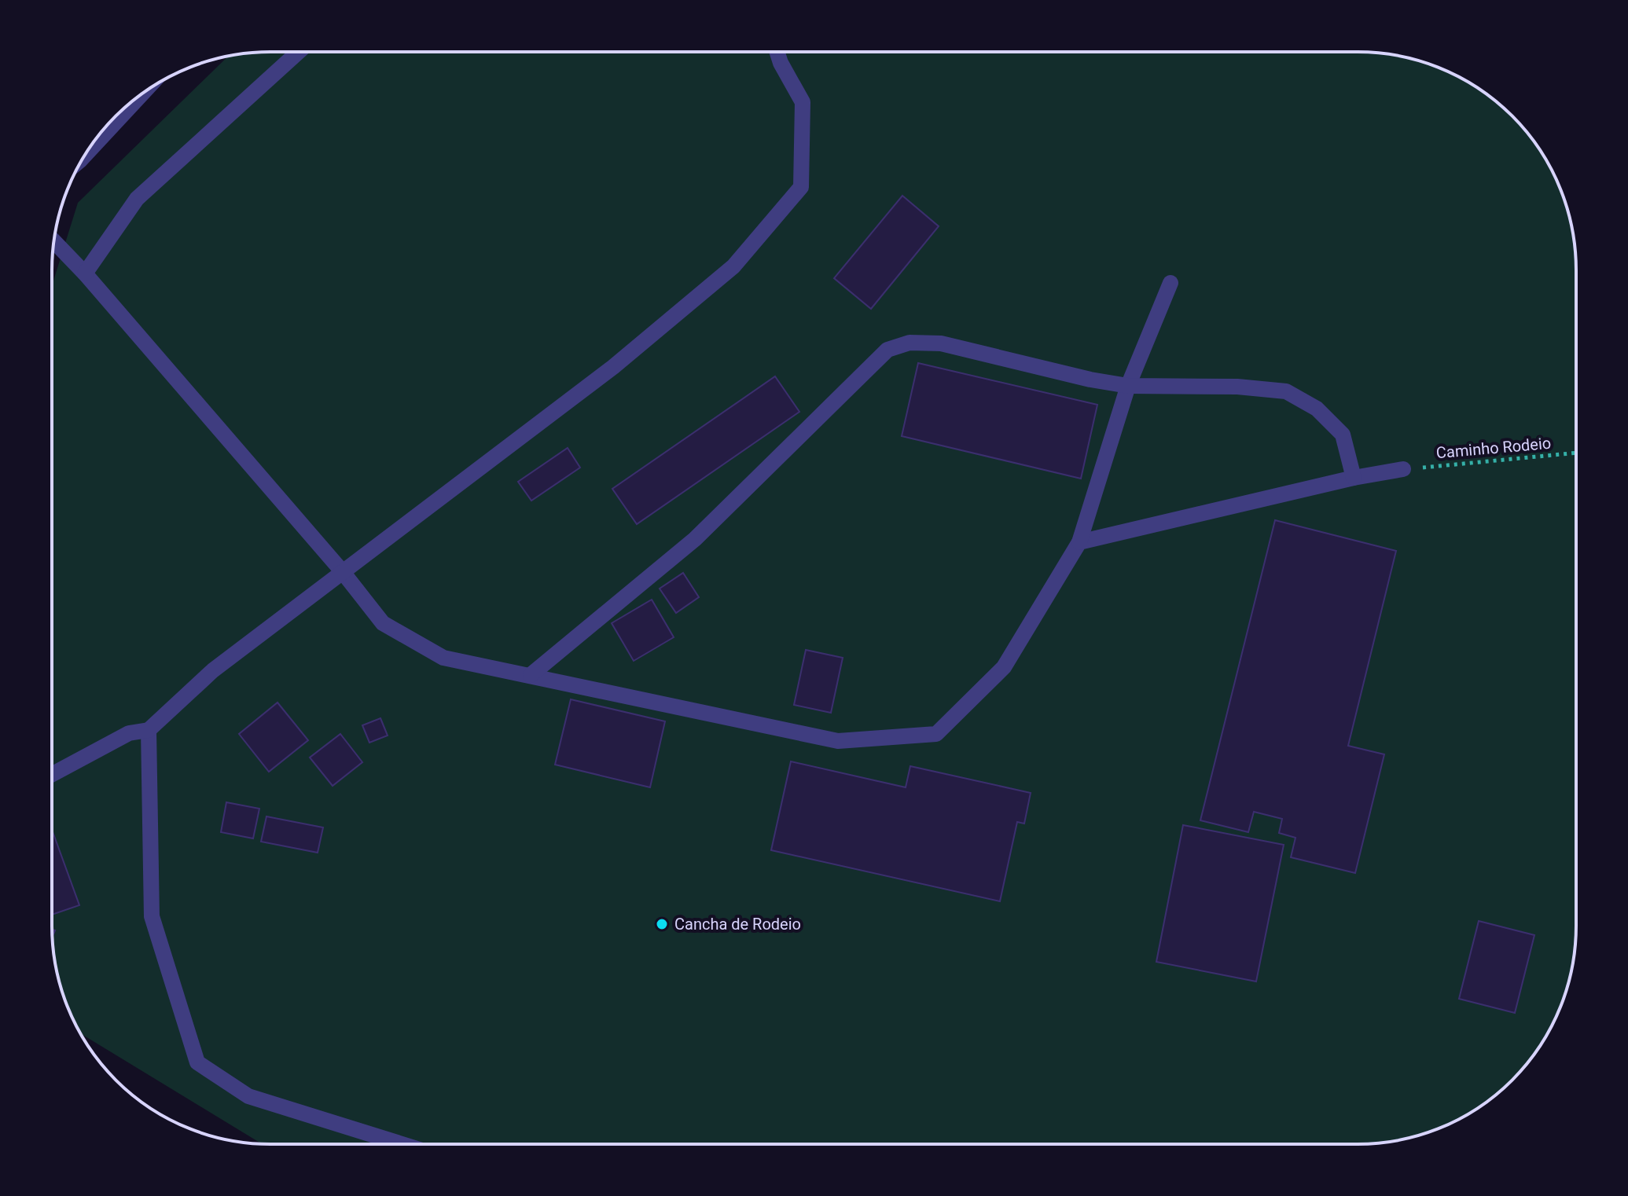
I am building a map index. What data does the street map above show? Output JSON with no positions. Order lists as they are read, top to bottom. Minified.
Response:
{"streets":{"path":["Caminho Rodeio"]},"places":["Cancha de Rodeio"]}
